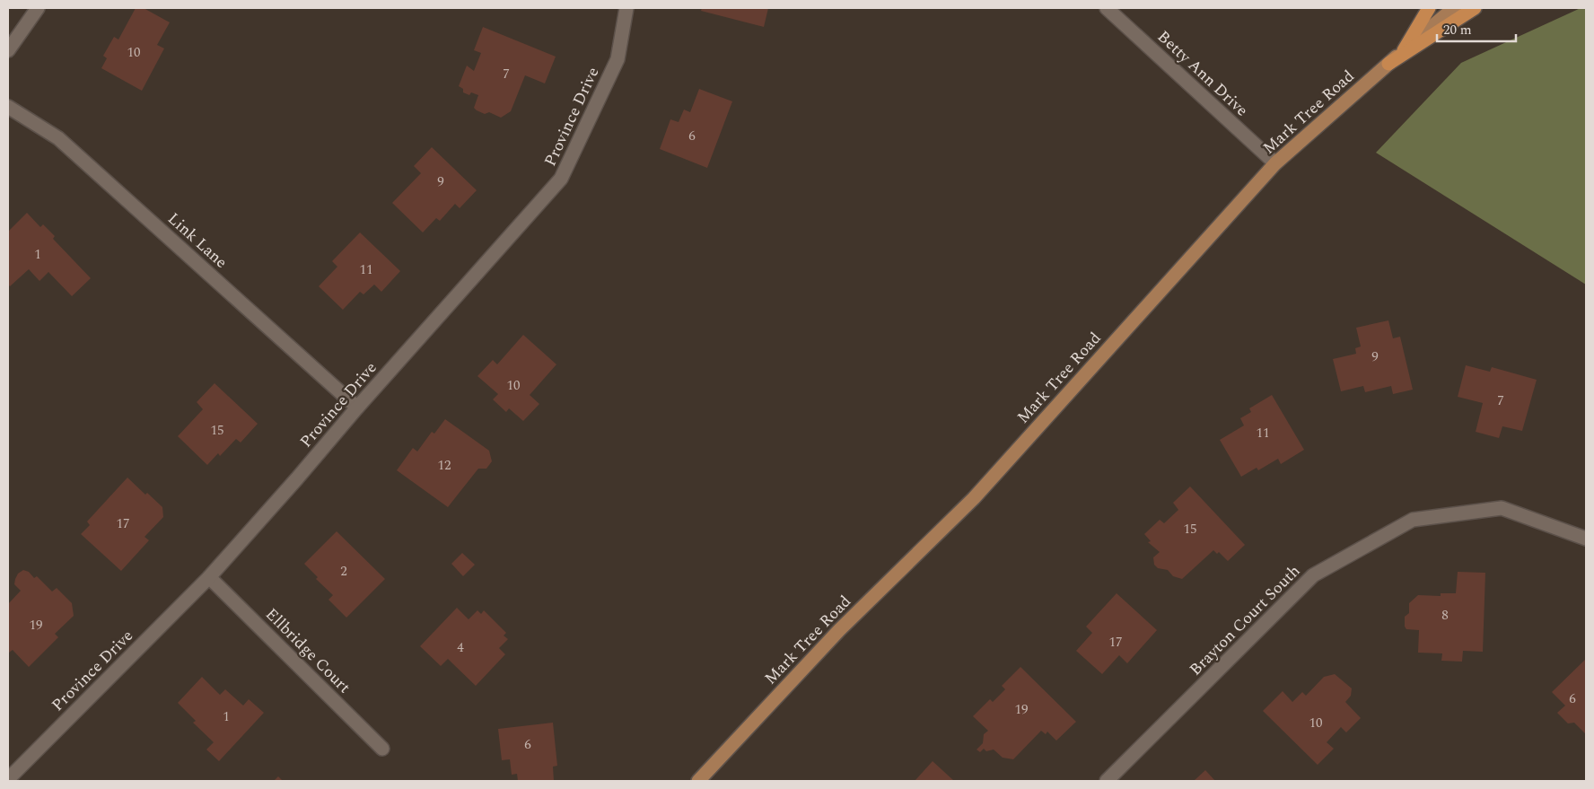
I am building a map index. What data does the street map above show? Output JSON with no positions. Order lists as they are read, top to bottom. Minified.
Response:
{"streets":{"main road":["Mark Tree Road"],"street":["Betty Ann Drive","Province Drive","Link Lane","Brayton Court South","Ellbridge Court"]},"crossings":[["Betty Ann Drive","Mark Tree Road"],["Province Drive","Link Lane"],["Province Drive","Ellbridge Court"]],"house_numbers":["10","7","6","9","1","11","9","10","7","15","11","12","17","15","2","8","19","17","4","6","19","1","10","6"],"scale_bar":"20 m"}
